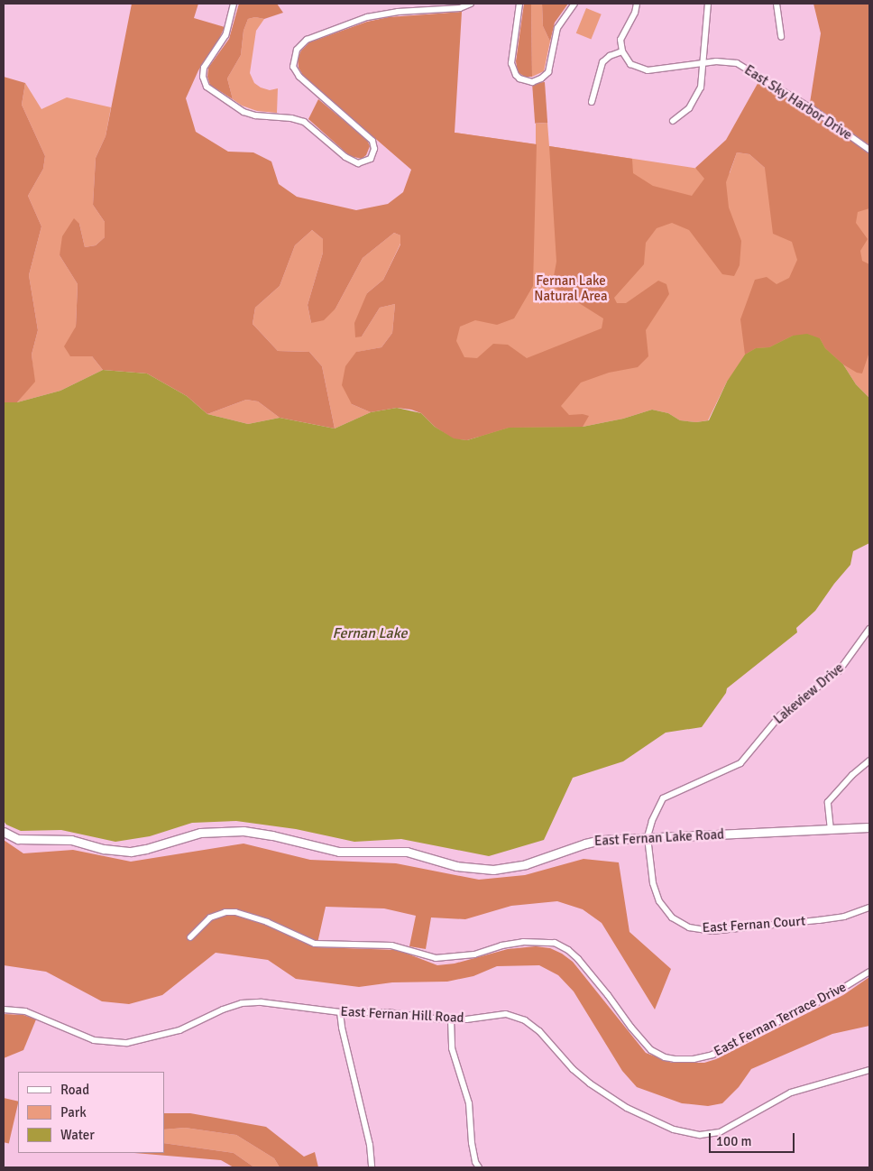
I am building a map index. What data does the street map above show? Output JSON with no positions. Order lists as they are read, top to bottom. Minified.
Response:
{"streets":{"street":["East Sky Harbor Drive","Lakeview Drive","East Fernan Lake Road","East Fernan Court","East Fernan Hill Road","East Fernan Terrace Drive"]},"crossings":[["Lakeview Drive","East Fernan Lake Road"],["Lakeview Drive","East Fernan Court"],["East Fernan Lake Road","East Fernan Court"]],"water":["Fernan Lake"],"parks":["Fernan Lake Natural Area"],"legend":["Road","Park","Water"],"scale_bar":"100 m"}
